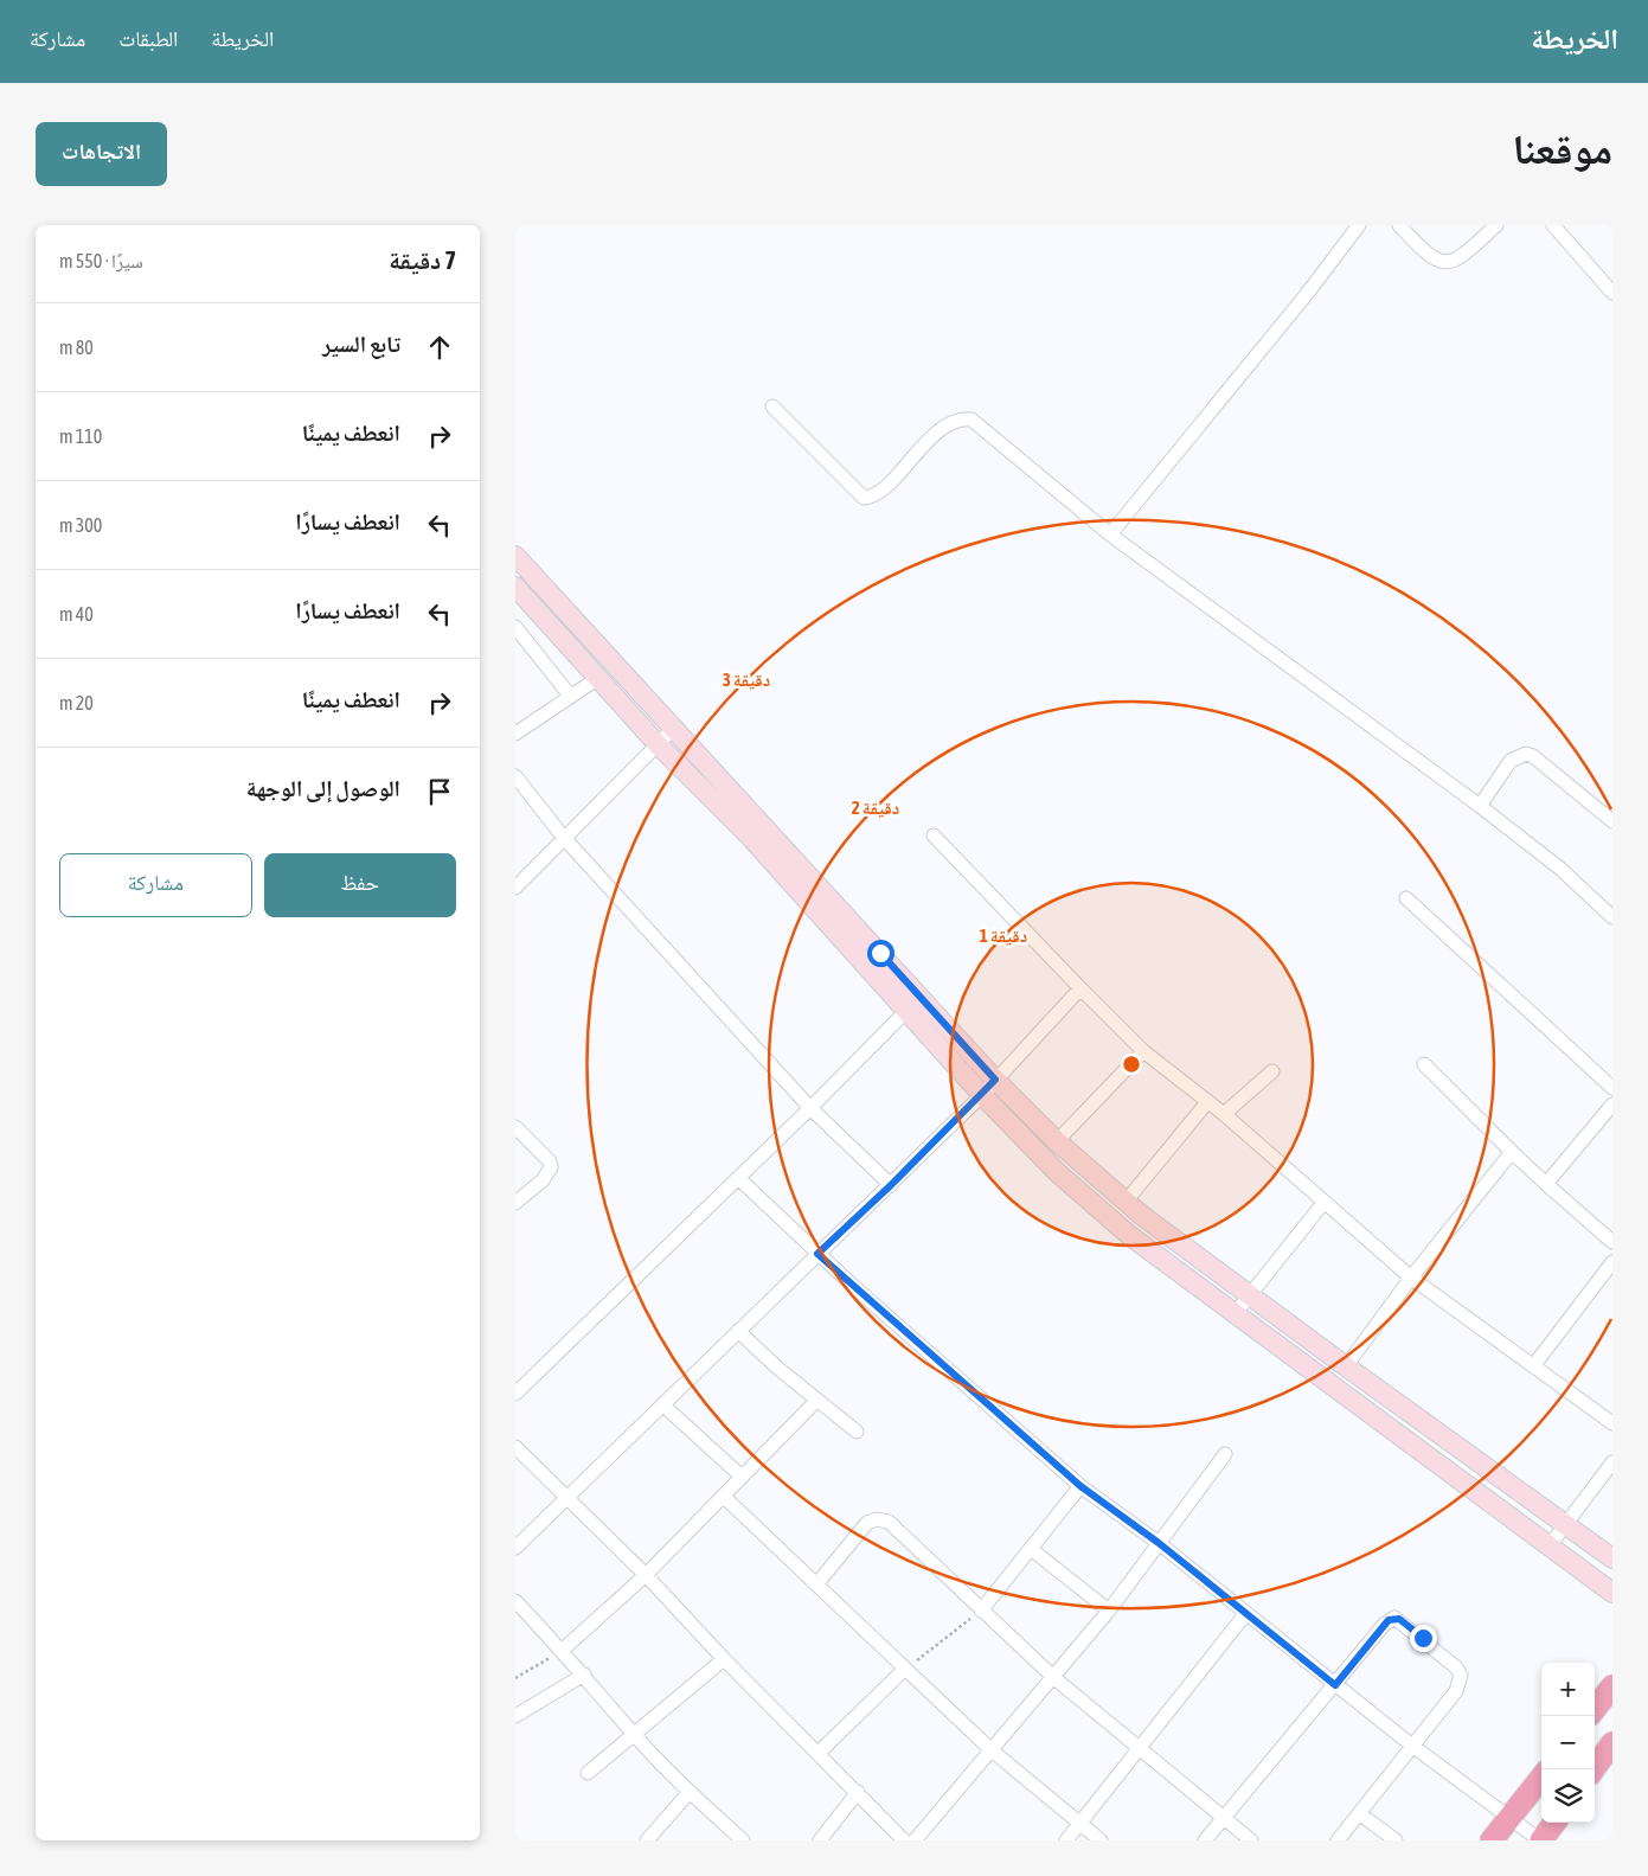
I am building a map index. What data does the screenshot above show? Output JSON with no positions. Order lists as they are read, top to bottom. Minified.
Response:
{"page":{"header":"الخريطة","nav":["الخريطة","الطبقات","مشاركة"],"title":"موقعنا","buttons":["الاتجاهات",["حفظ","مشاركة"]],"heading":["7 دقيقة","سيرًا · 550 m"],"list":[["تابع السير","80 m"],["انعطف يمينًا","110 m"],["انعطف يسارًا","300 m"],["انعطف يسارًا","40 m"],["انعطف يمينًا","20 m"],"الوصول إلى الوجهة"],"map_buttons":["+","−"]},"rings":["3 دقيقة","2 دقيقة","1 دقيقة"]}
